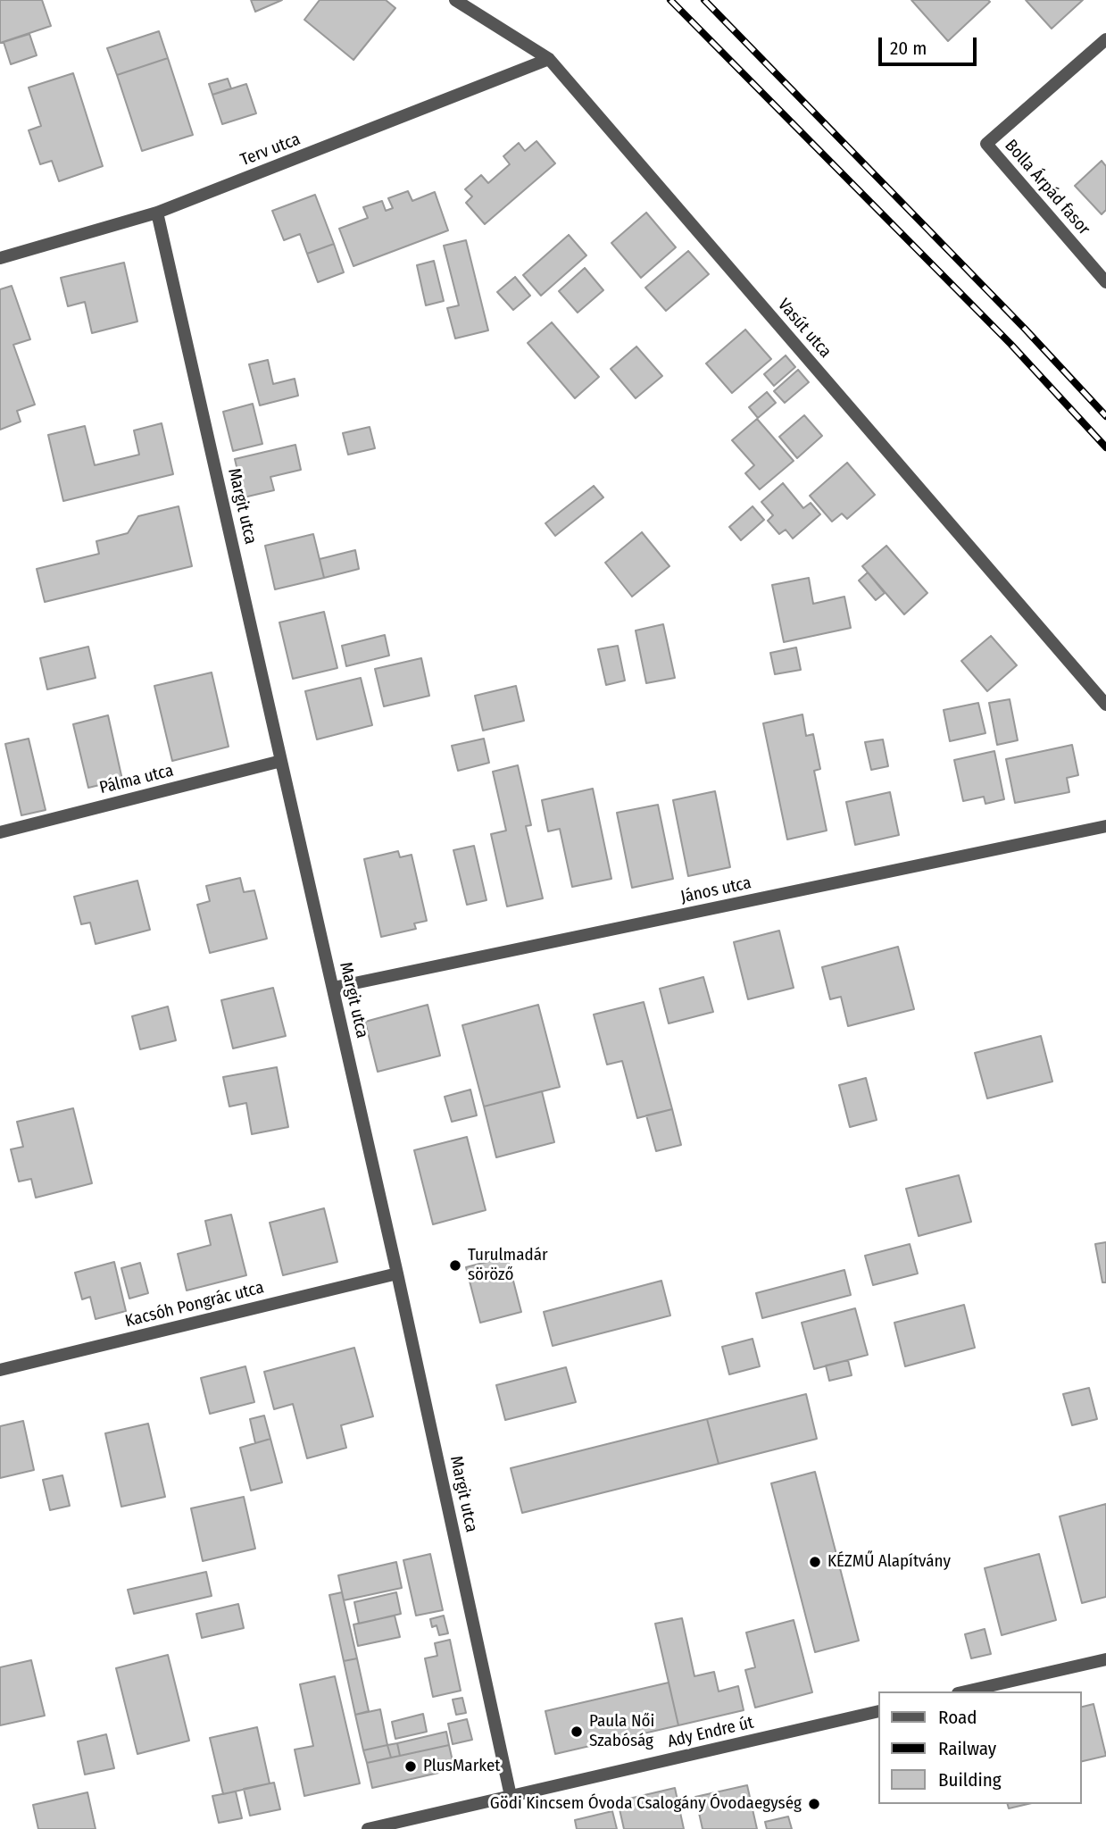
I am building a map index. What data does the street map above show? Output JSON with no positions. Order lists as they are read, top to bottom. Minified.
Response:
{"streets":{"street":["Terv utca","Bolla Árpád fasor","Vasút utca","Margit utca","Pálma utca","János utca","Kacsóh Pongrác utca","Ady Endre út"]},"crossings":[["Terv utca","Vasút utca"],["Terv utca","Margit utca"],["Margit utca","Pálma utca"],["Margit utca","János utca"],["Margit utca","Kacsóh Pongrác utca"],["Margit utca","Ady Endre út"]],"places":["Turulmadár söröző","KÉZMŰ Alapítvány","Paula Női Szabóság","PlusMarket","Gödi Kincsem Óvoda Csalogány Óvodaegység"],"legend":["Road","Railway","Building"],"scale_bar":"20 m"}
